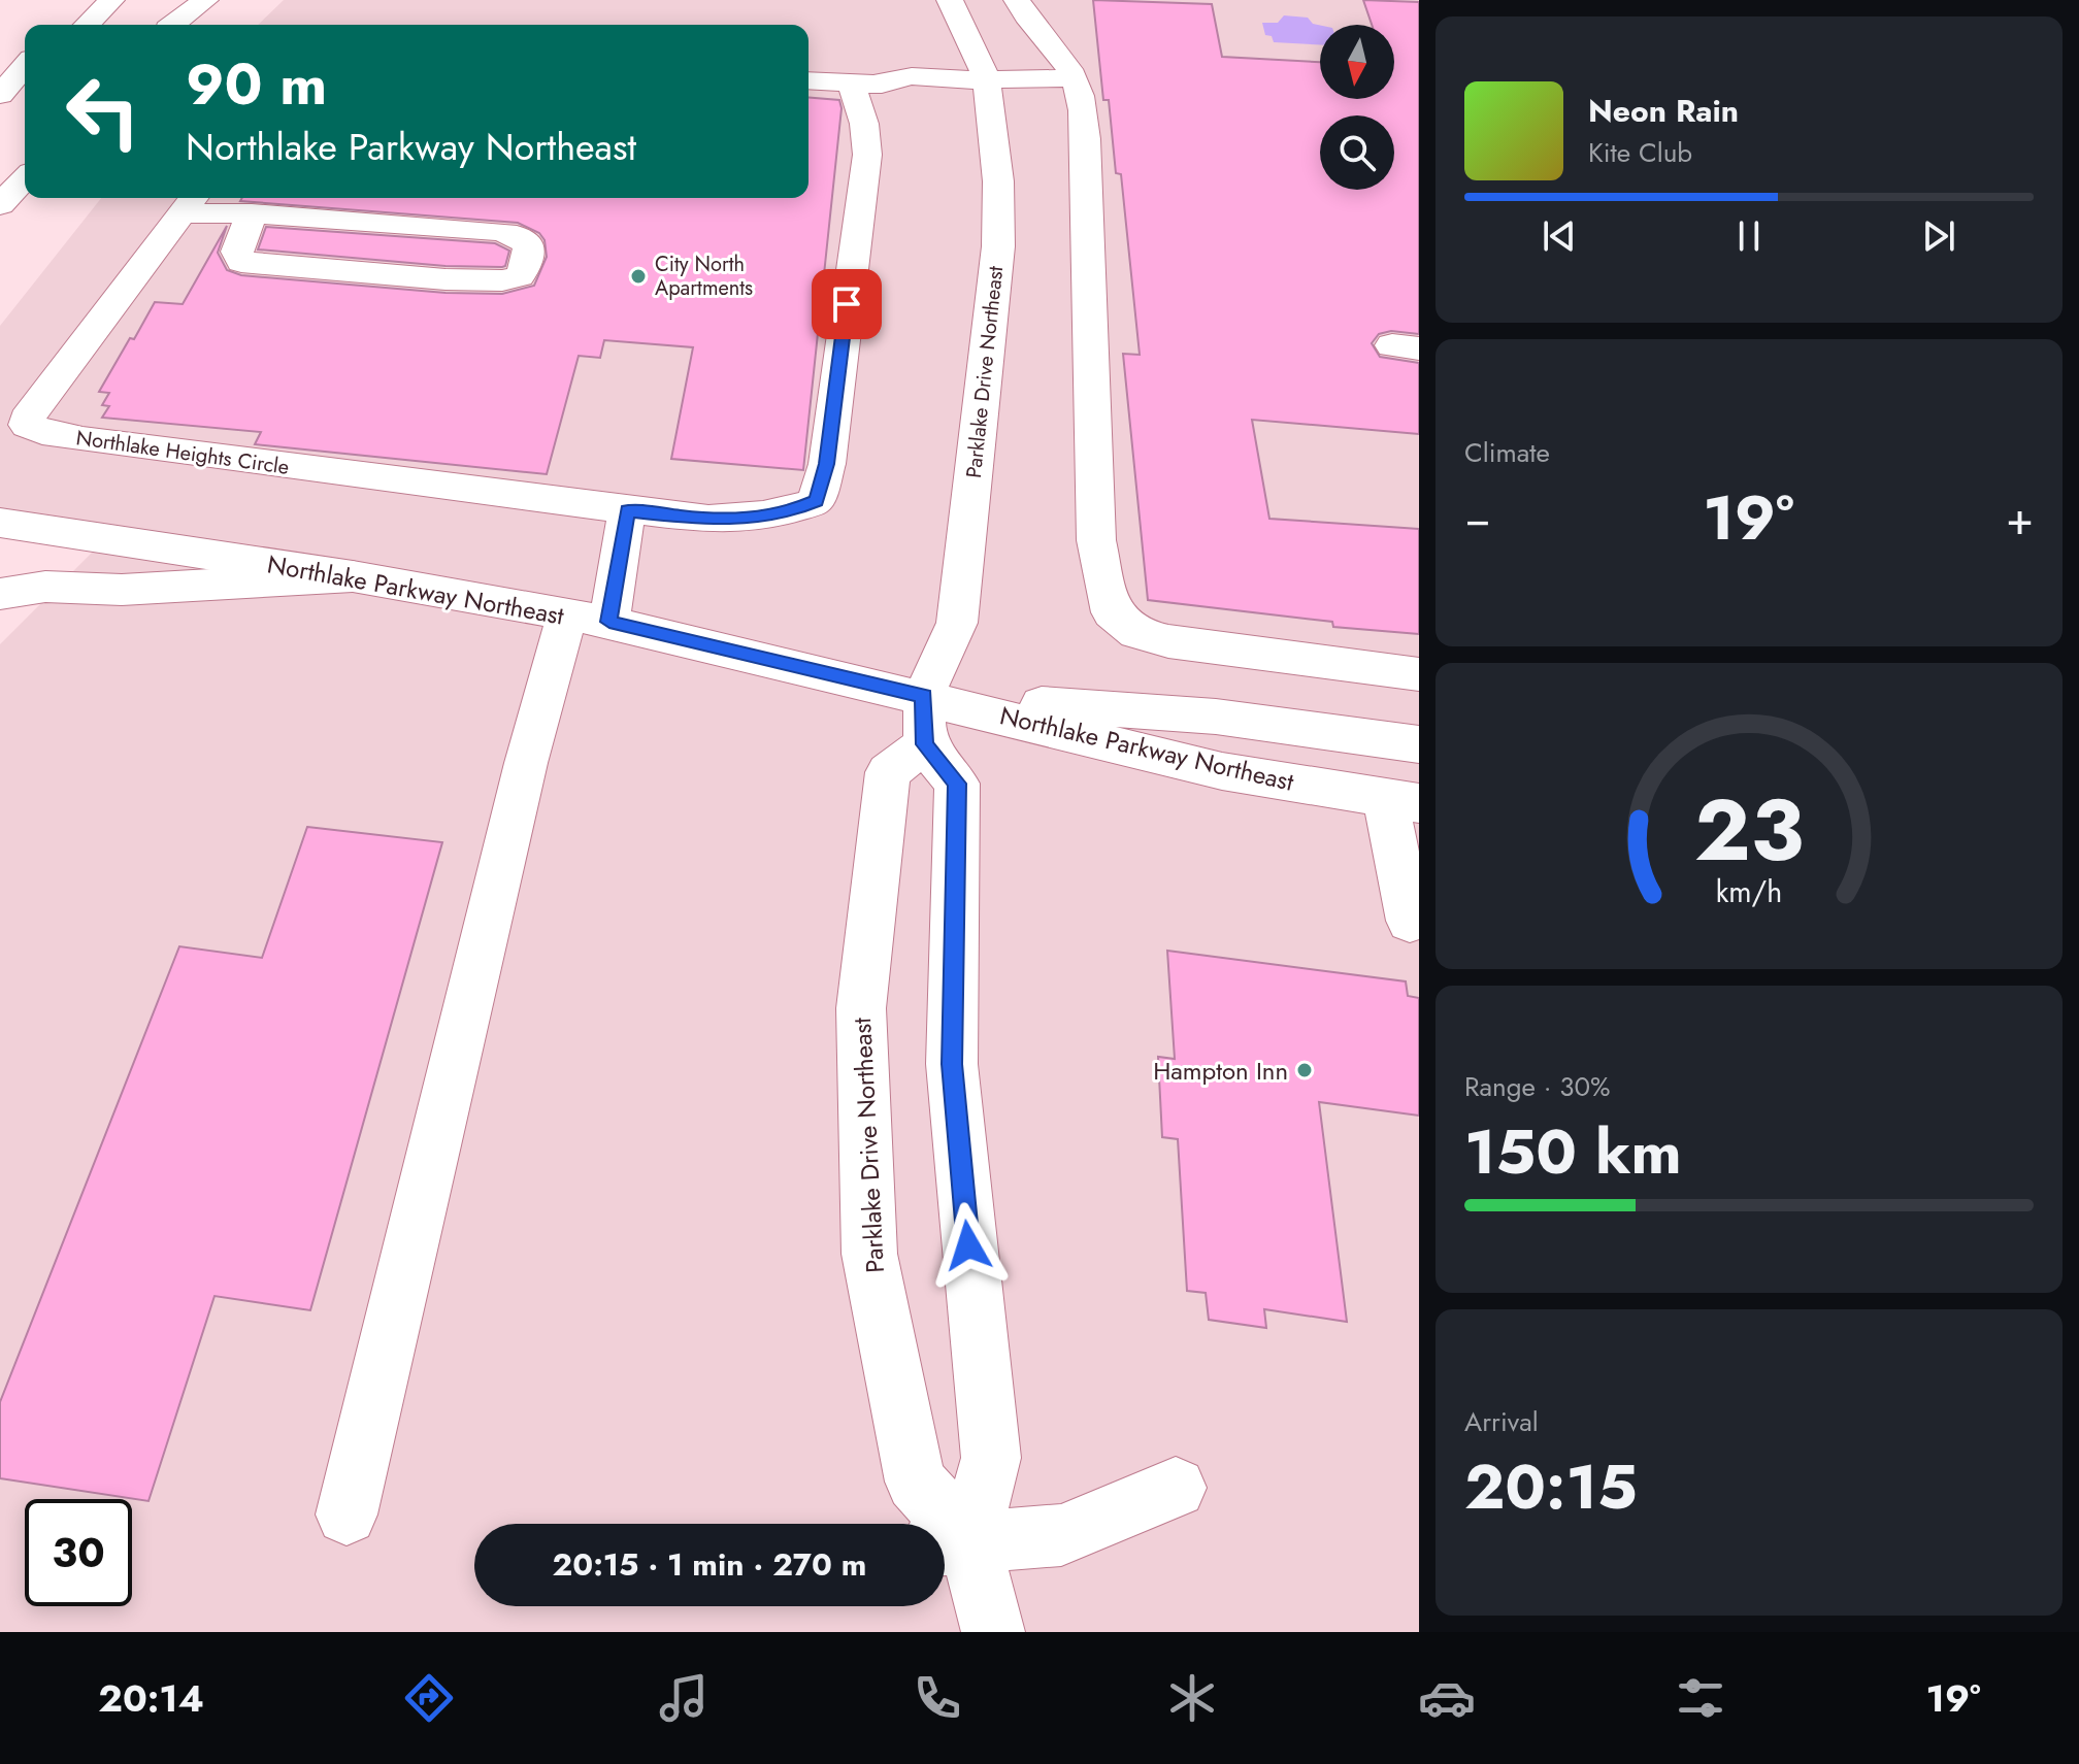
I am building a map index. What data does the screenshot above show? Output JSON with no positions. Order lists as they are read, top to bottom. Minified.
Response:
{"streets":{"main road":["Parklake Drive Northeast","Northlake Heights Circle","Northlake Parkway Northeast"]},"crossings":[["Parklake Drive Northeast","Northlake Parkway Northeast"]],"places":["City North Apartments","Hampton Inn"],"north":"bottom","page":{"turn":["90 m","Northlake Parkway Northeast"],"song":["Neon Rain","Kite Club"],"tile":["Climate",["Range · 30%","150 km"],["Arrival","20:15"]],"heat":["−","19°","+"],"limit":"30","trip":"20:15 · 1 min · 270 m","tabs":["20:14","19°"],"gauge":["23","km/h"]}}
